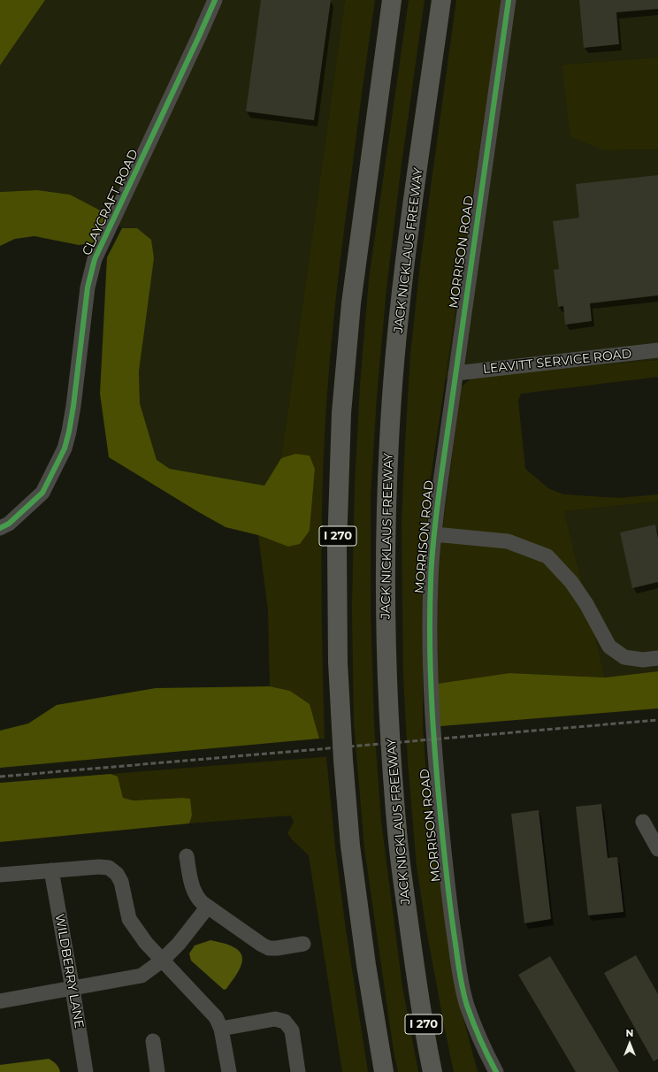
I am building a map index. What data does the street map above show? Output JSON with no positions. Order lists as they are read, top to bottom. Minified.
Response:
{"streets":{"highway":["JACK NICKLAUS FREEWAY","I 270"],"street":["CLAYCRAFT ROAD","MORRISON ROAD","LEAVITT SERVICE ROAD","WILDBERRY LANE"]},"crossings":[["MORRISON ROAD","LEAVITT SERVICE ROAD"]],"north":"top"}
